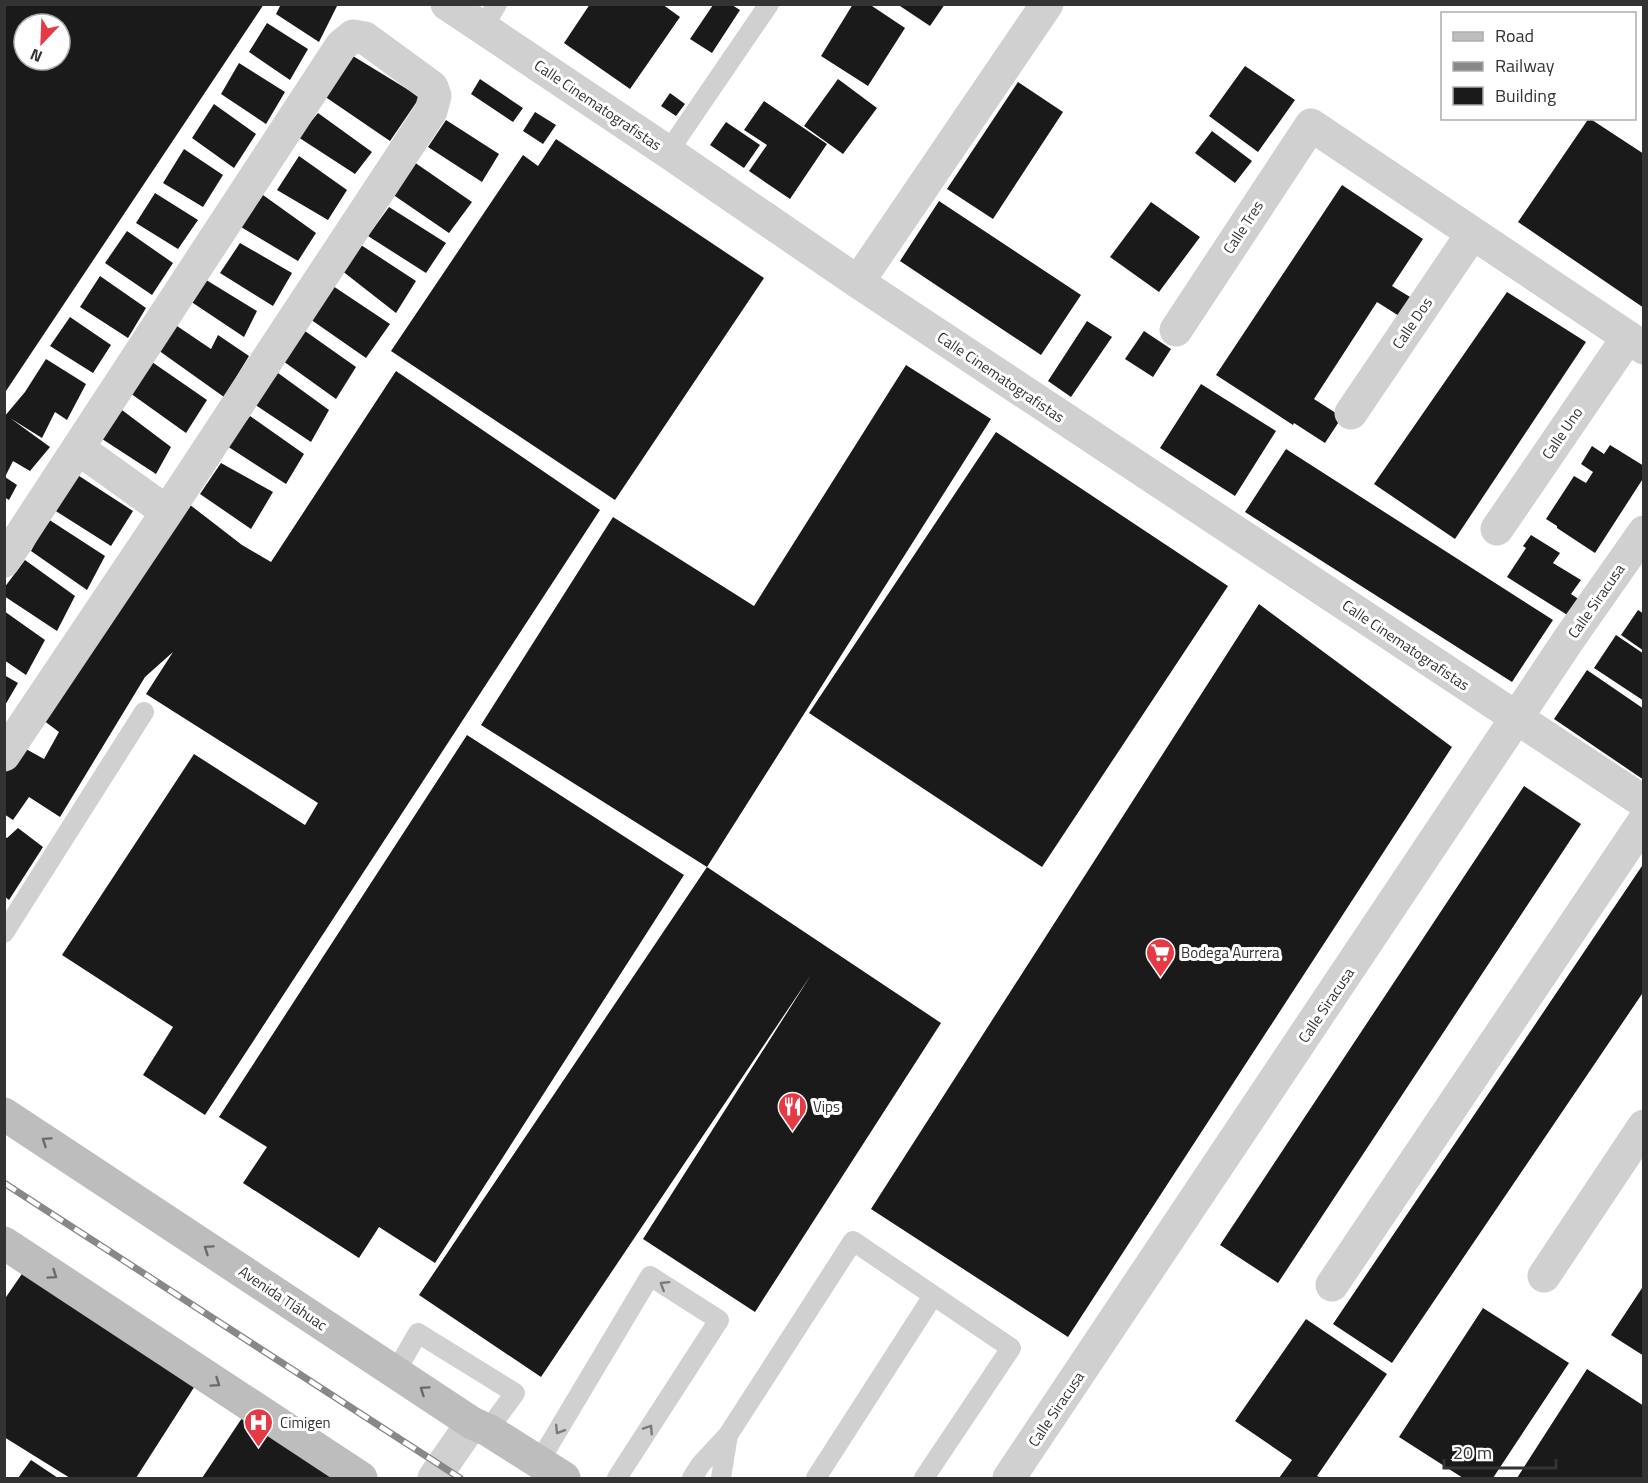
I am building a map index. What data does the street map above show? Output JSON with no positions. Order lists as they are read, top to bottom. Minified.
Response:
{"streets":{"main road":["Avenida Tláhuac"],"street":["Calle Cinematografistas","Calle Tres","Calle Dos","Calle Uno","Calle Siracusa"]},"crossings":[["Calle Cinematografistas","Calle Siracusa"],["Calle Tres","Calle Dos"]],"places":{"supermarket":["Bodega Aurrera"],"restaurant":["Vips"],"hospital":["Cimigen"]},"legend":["Road","Railway","Building"],"scale_bar":"20 m","north":"bottom left"}
